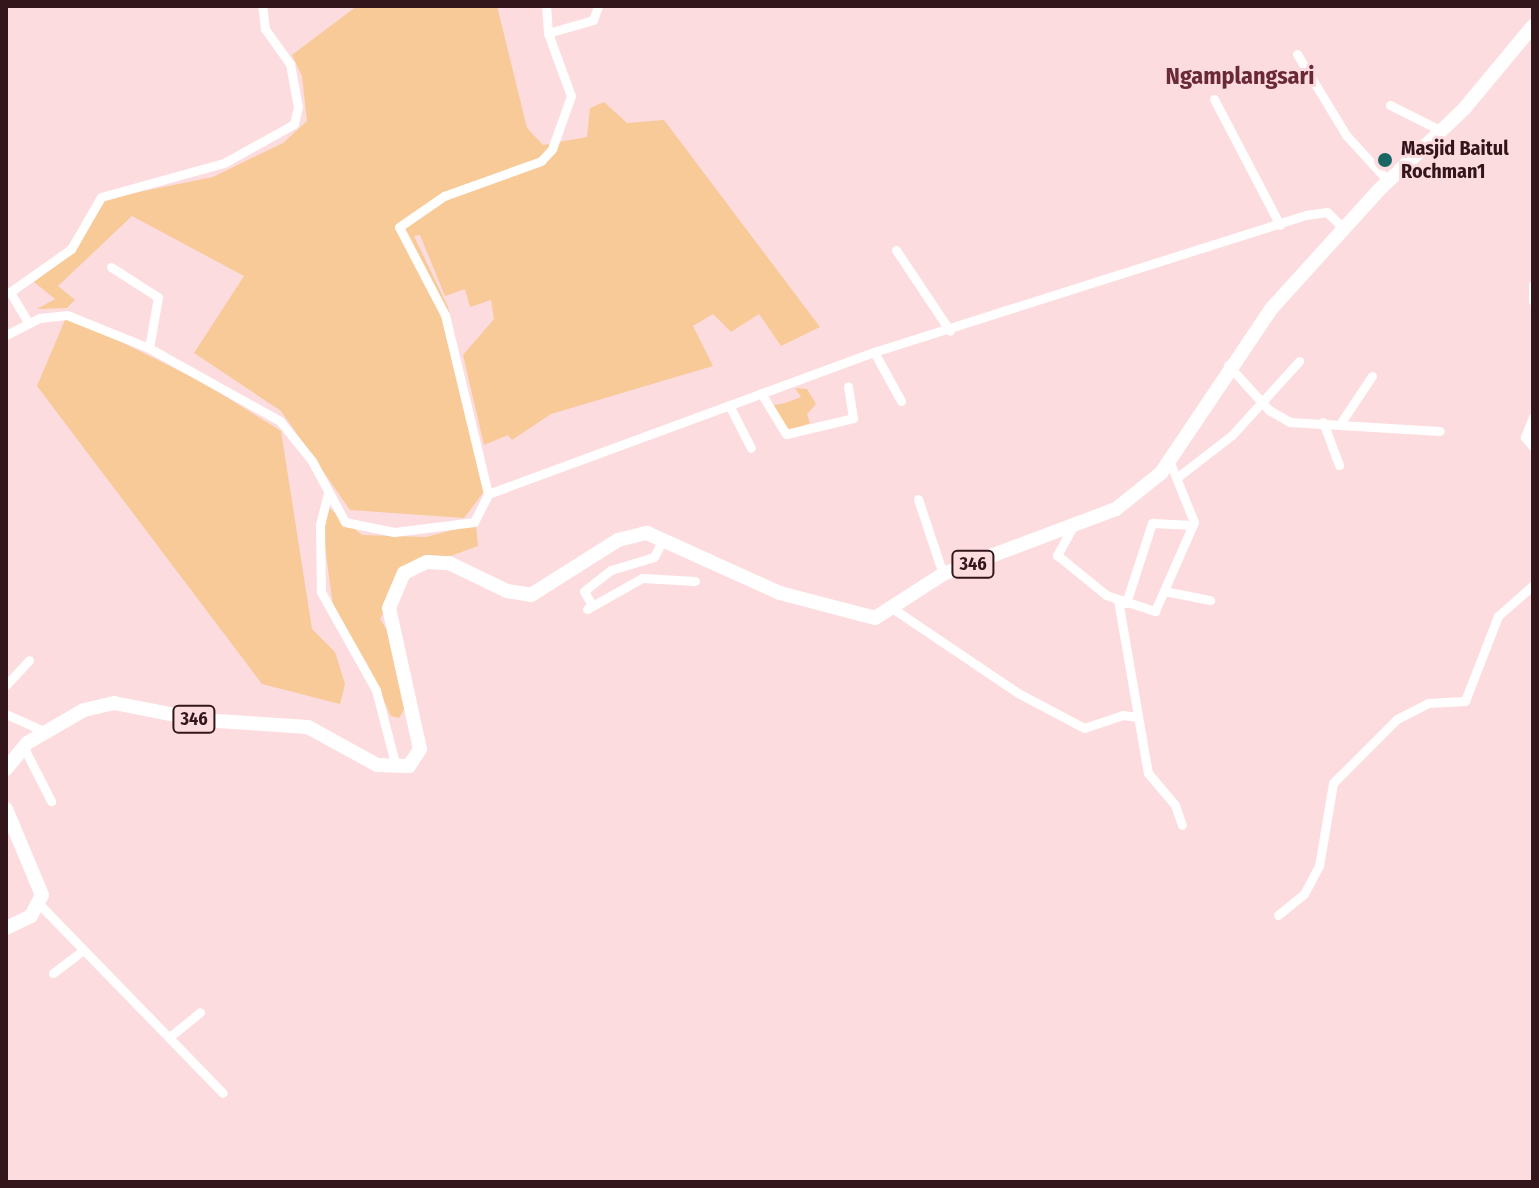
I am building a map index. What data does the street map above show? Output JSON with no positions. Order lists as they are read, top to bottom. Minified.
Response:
{"streets":{"main road":["346"]},"districts":["Ngamplangsari"],"places":["Masjid Baitul Rochman1"]}
